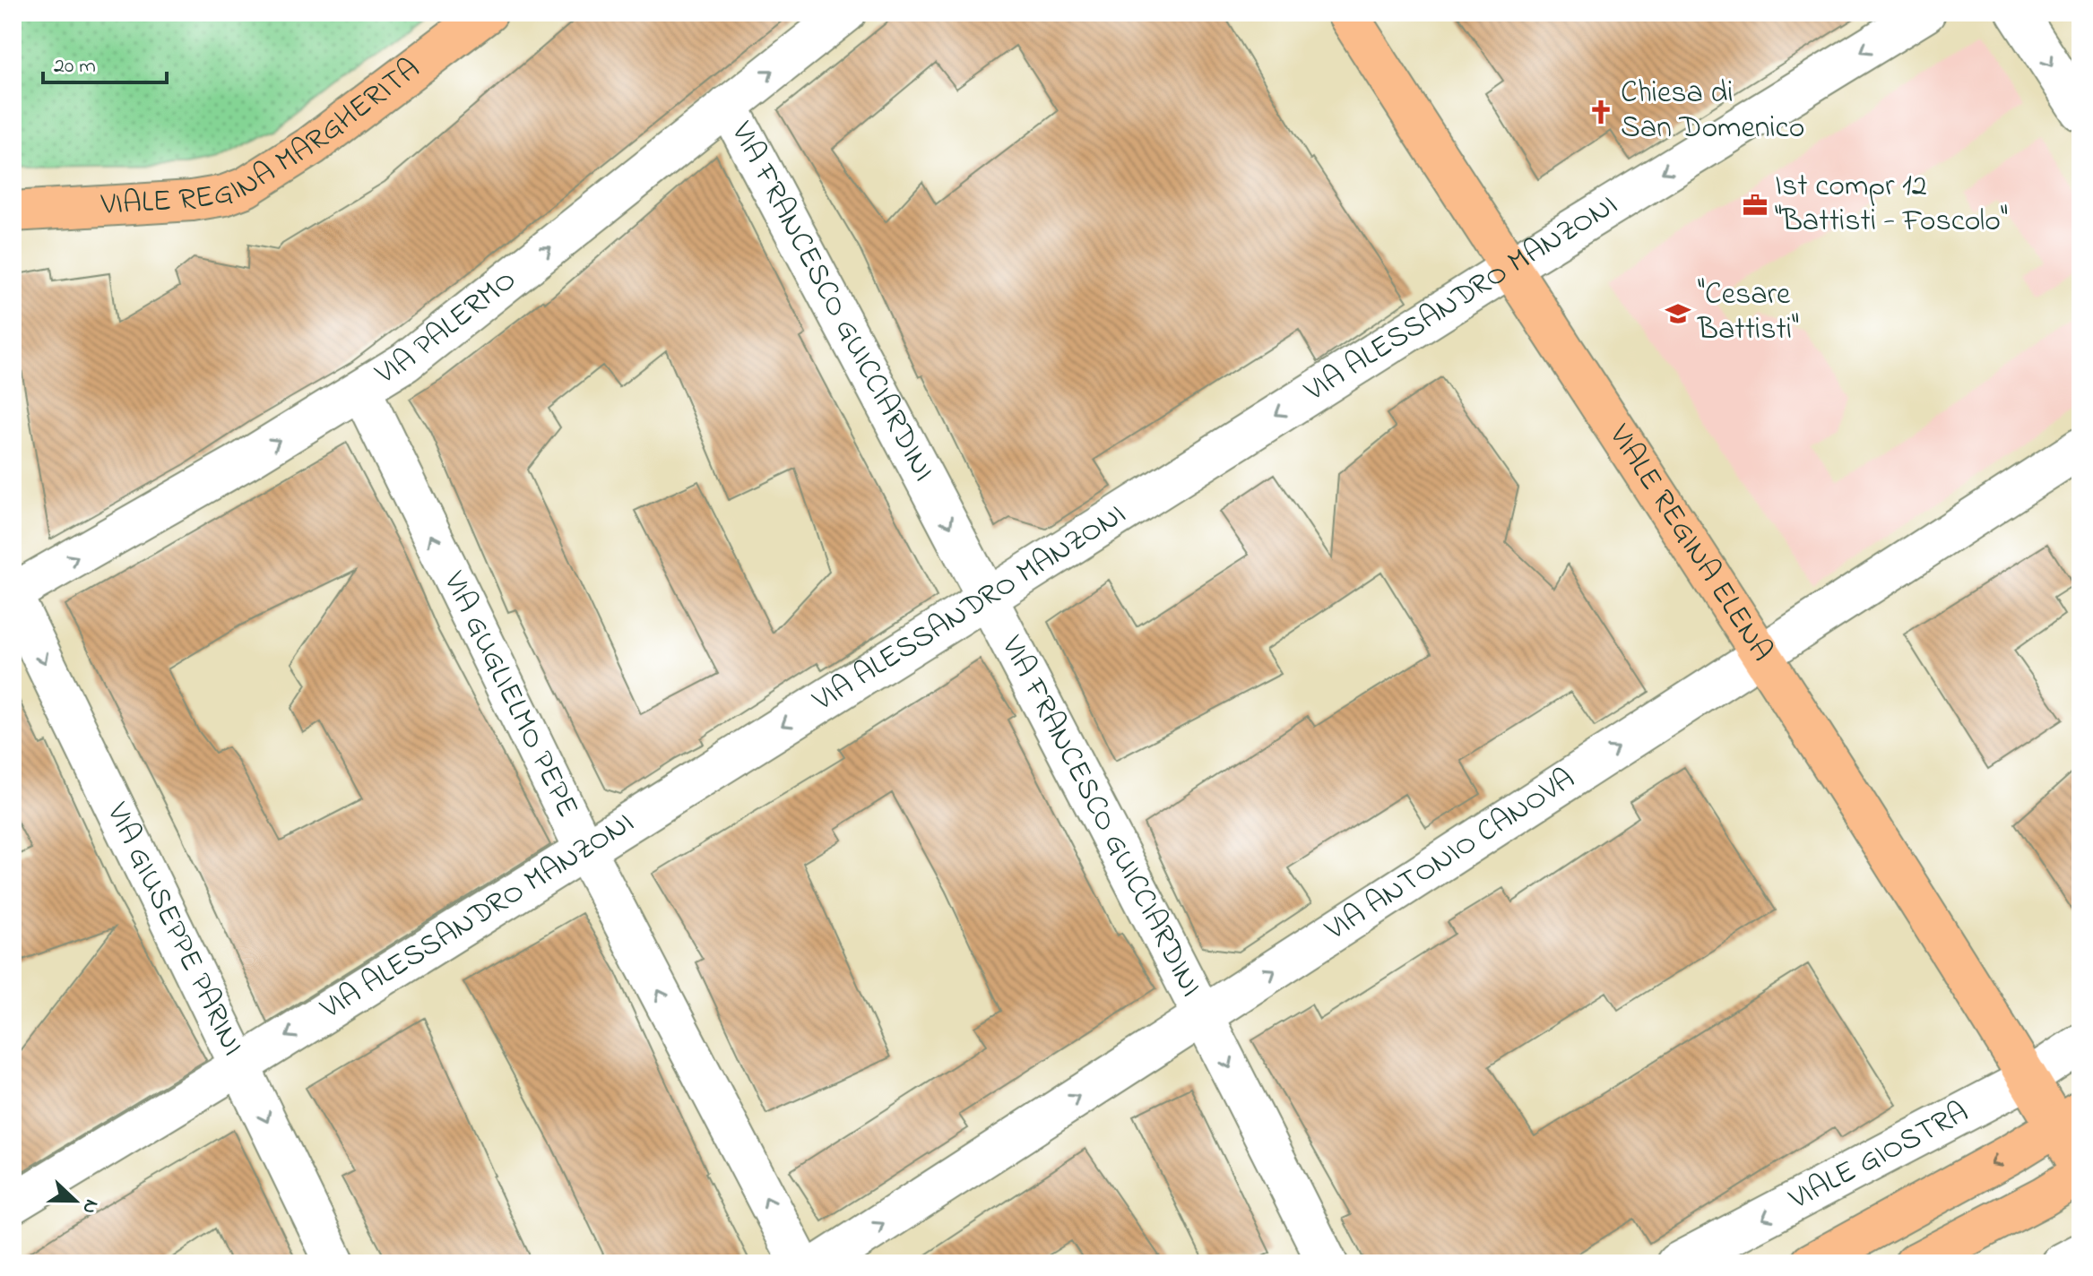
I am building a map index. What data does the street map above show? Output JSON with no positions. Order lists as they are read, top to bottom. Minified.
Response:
{"streets":{"main road":["VIALE REGINA MARGHERITA","VIALE REGINA ELENA","VIALE GIOSTRA"],"street":["VIA ALESSANDRO MANZONI","VIA FRANCESCO GUICCIARDINI","VIA PALERMO","VIA GUGLIELMO PEPE","VIA ANTONIO CANOVA","VIA GIUSEPPE PARINI"]},"crossings":[["VIA ALESSANDRO MANZONI","VIA FRANCESCO GUICCIARDINI"],["VIA ALESSANDRO MANZONI","VIALE REGINA ELENA"],["VIA ALESSANDRO MANZONI","VIA GUGLIELMO PEPE"],["VIA ALESSANDRO MANZONI","VIA GIUSEPPE PARINI"],["VIA FRANCESCO GUICCIARDINI","VIA PALERMO"],["VIA FRANCESCO GUICCIARDINI","VIA ANTONIO CANOVA"],["VIA PALERMO","VIA GUGLIELMO PEPE"],["VIA PALERMO","VIA GIUSEPPE PARINI"],["VIALE REGINA ELENA","VIA ANTONIO CANOVA"],["VIALE REGINA ELENA","VIALE GIOSTRA"]],"one_way":["VIA ALESSANDRO MANZONI","VIA FRANCESCO GUICCIARDINI","VIA PALERMO","VIA GUGLIELMO PEPE","VIA ANTONIO CANOVA","VIA GIUSEPPE PARINI","VIALE GIOSTRA"],"places":{"church":["Chiesa di San Domenico"],"office":["Ist compr 12 \"Battisti - Foscolo\""],"school or university":["\"Cesare Battisti\""]},"scale_bar":"20 m","north":"right"}
